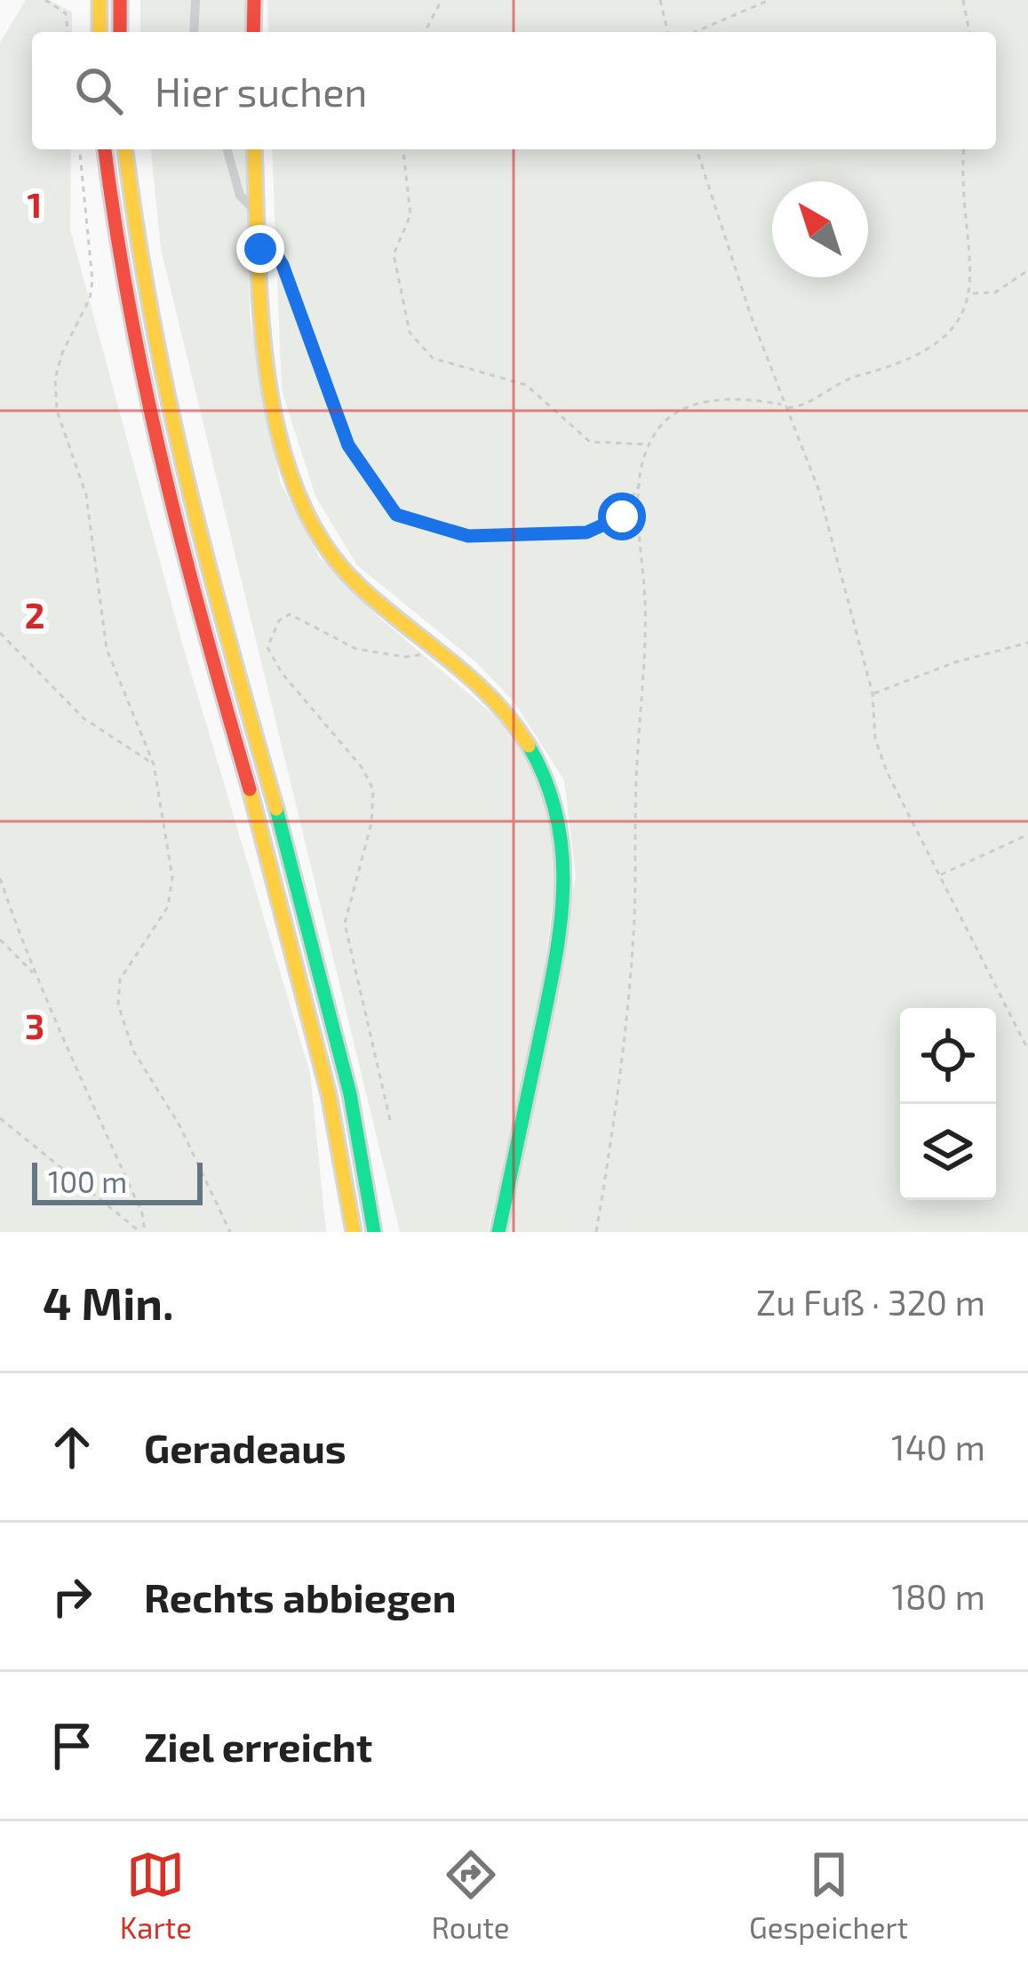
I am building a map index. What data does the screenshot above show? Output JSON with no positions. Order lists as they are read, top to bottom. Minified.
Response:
{"scale_bar":"100 m","north":"top left","page":{"search":"Hier suchen","scale":"100 m","heading":["4 Min.","Zu Fuß · 320 m"],"list":[["Geradeaus","140 m"],["Rechts abbiegen","180 m"],"Ziel erreicht"],"nav":["Karte","Route","Gespeichert"]},"grid":{"rows":["1","2","3"]}}
